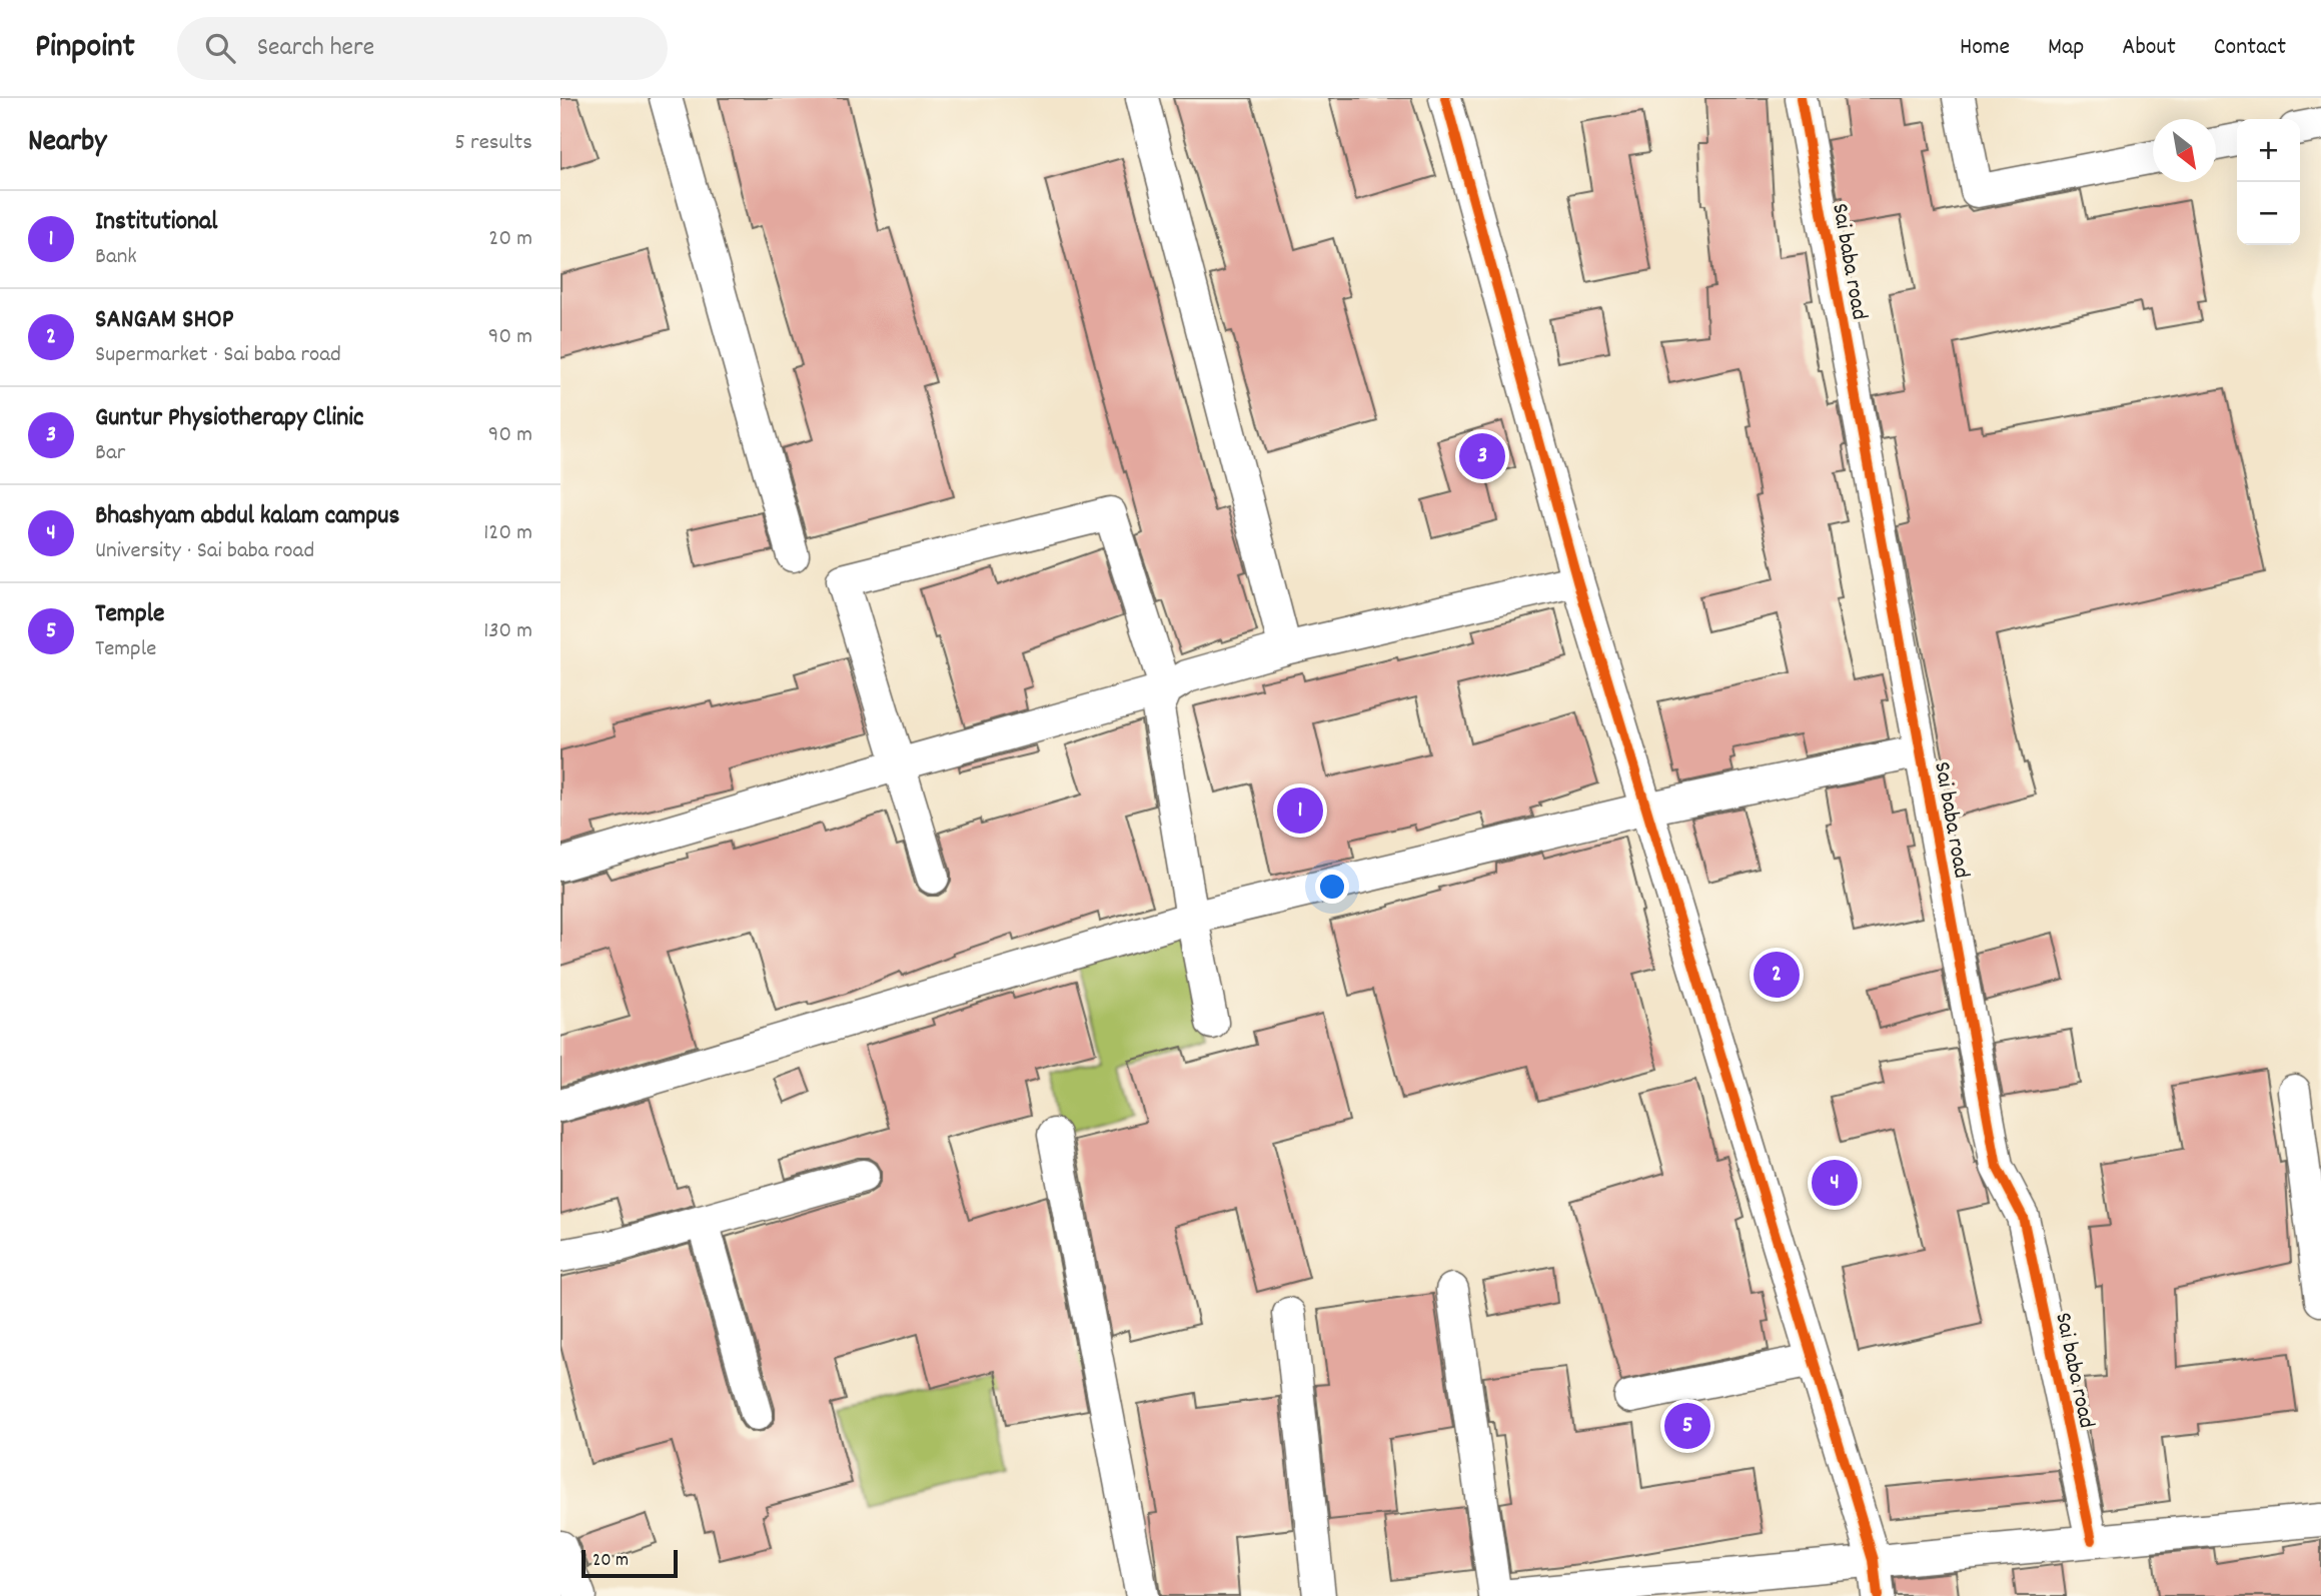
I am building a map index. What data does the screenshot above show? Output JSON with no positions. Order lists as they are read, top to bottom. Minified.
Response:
{"streets":{"street":["Sai baba road"]},"scale_bar":"20 m","north":"bottom right","page":{"header":"Pinpoint","search":"Search here","nav":["Home","Map","About","Contact"],"heading":["Nearby","5 results"],"map_buttons":["+","−"],"list":[{"mark":"1","name":"Institutional","note":"Bank","value":"20 m"},{"mark":"2","name":"SANGAM SHOP","note":"Supermarket · Sai baba road","value":"90 m"},{"mark":"3","name":"Guntur Physiotherapy Clinic","note":"Bar","value":"90 m"},{"mark":"4","name":"Bhashyam abdul kalam campus","note":"University · Sai baba road","value":"120 m"},{"mark":"5","name":"Temple","note":"Temple","value":"130 m"}],"pins":["3","1","2","4","5"],"scale":"20 m"}}
